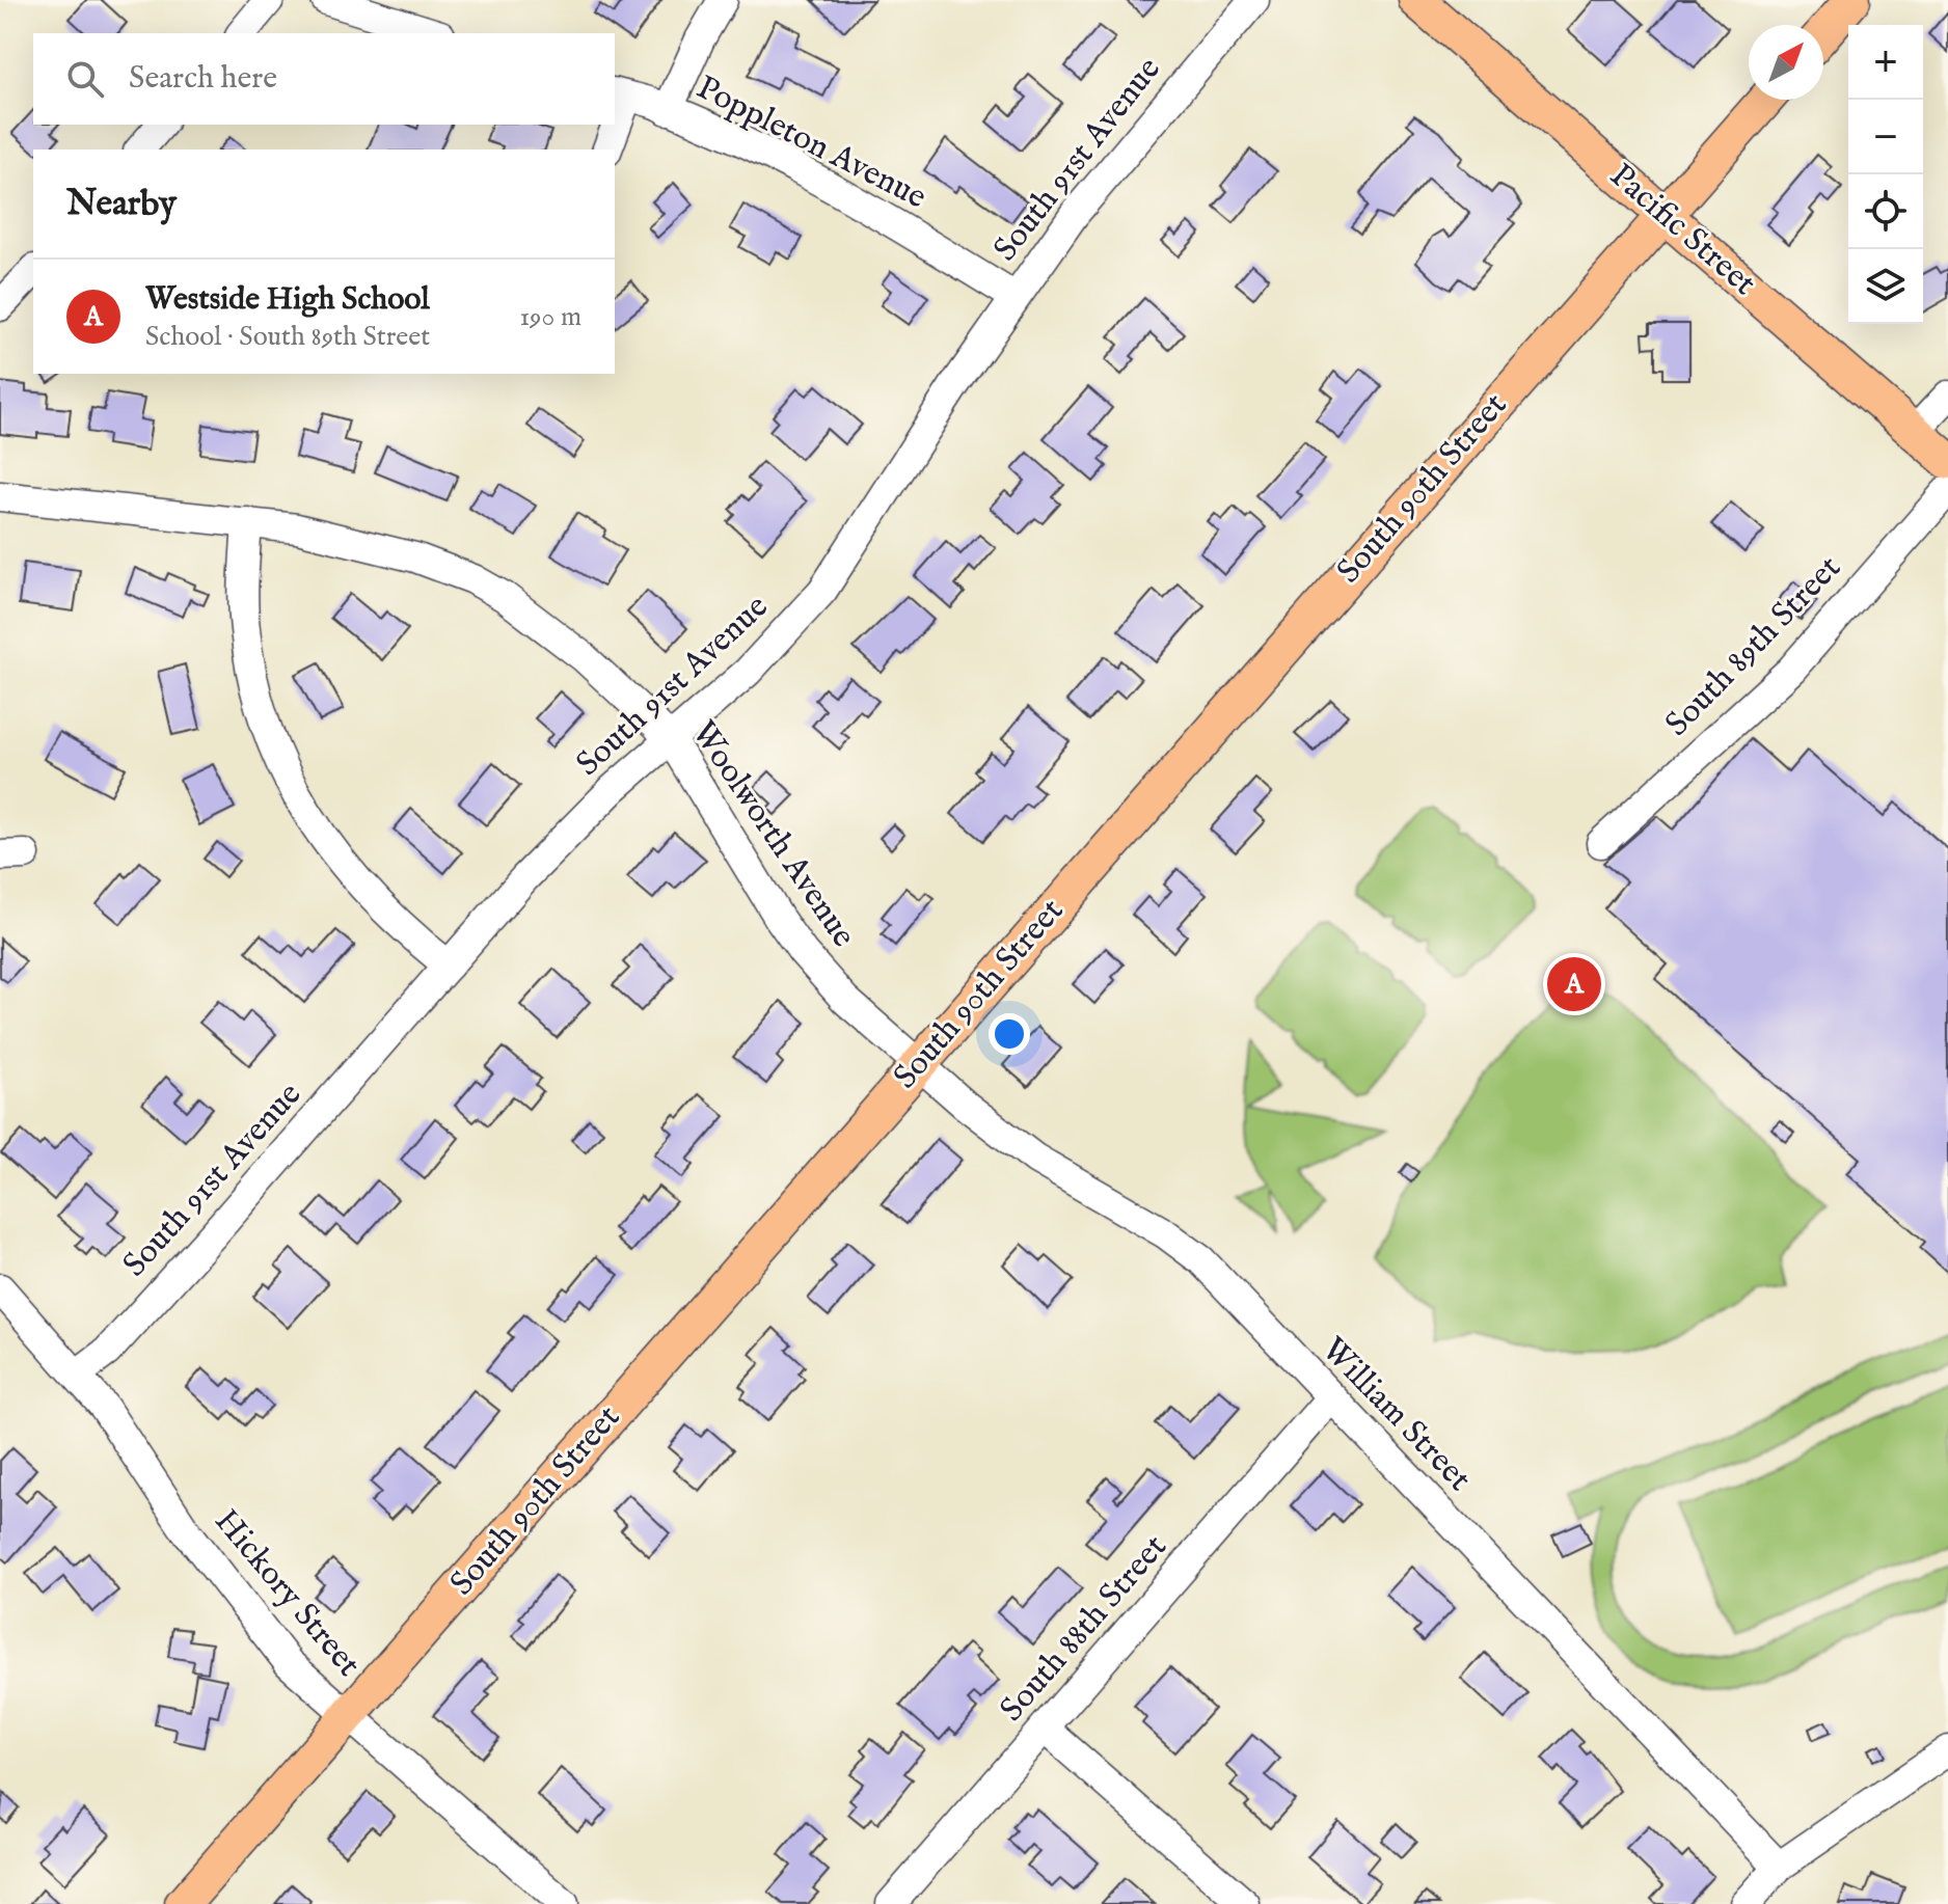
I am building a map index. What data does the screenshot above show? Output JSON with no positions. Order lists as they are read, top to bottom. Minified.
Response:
{"streets":{"main road":["Pacific Street","South 90th Street"],"street":["Poppleton Avenue","South 91st Avenue","South 89th Street","Woolworth Avenue","William Street","Hickory Street","South 88th Street"]},"crossings":[["Poppleton Avenue","South 91st Avenue"],["South 91st Avenue","Woolworth Avenue"],["South 91st Avenue","Hickory Street"],["Pacific Street","South 90th Street"],["South 90th Street","Woolworth Avenue"],["South 90th Street","William Street"],["South 90th Street","Hickory Street"],["Woolworth Avenue","William Street"],["William Street","South 88th Street"]],"north":"top right","page":{"map_buttons":["+","−"],"search":"Search here","heading":"Nearby","list":[{"mark":"A","name":"Westside High School","note":"School · South 89th Street","value":"190 m"}],"pins":"A"}}
